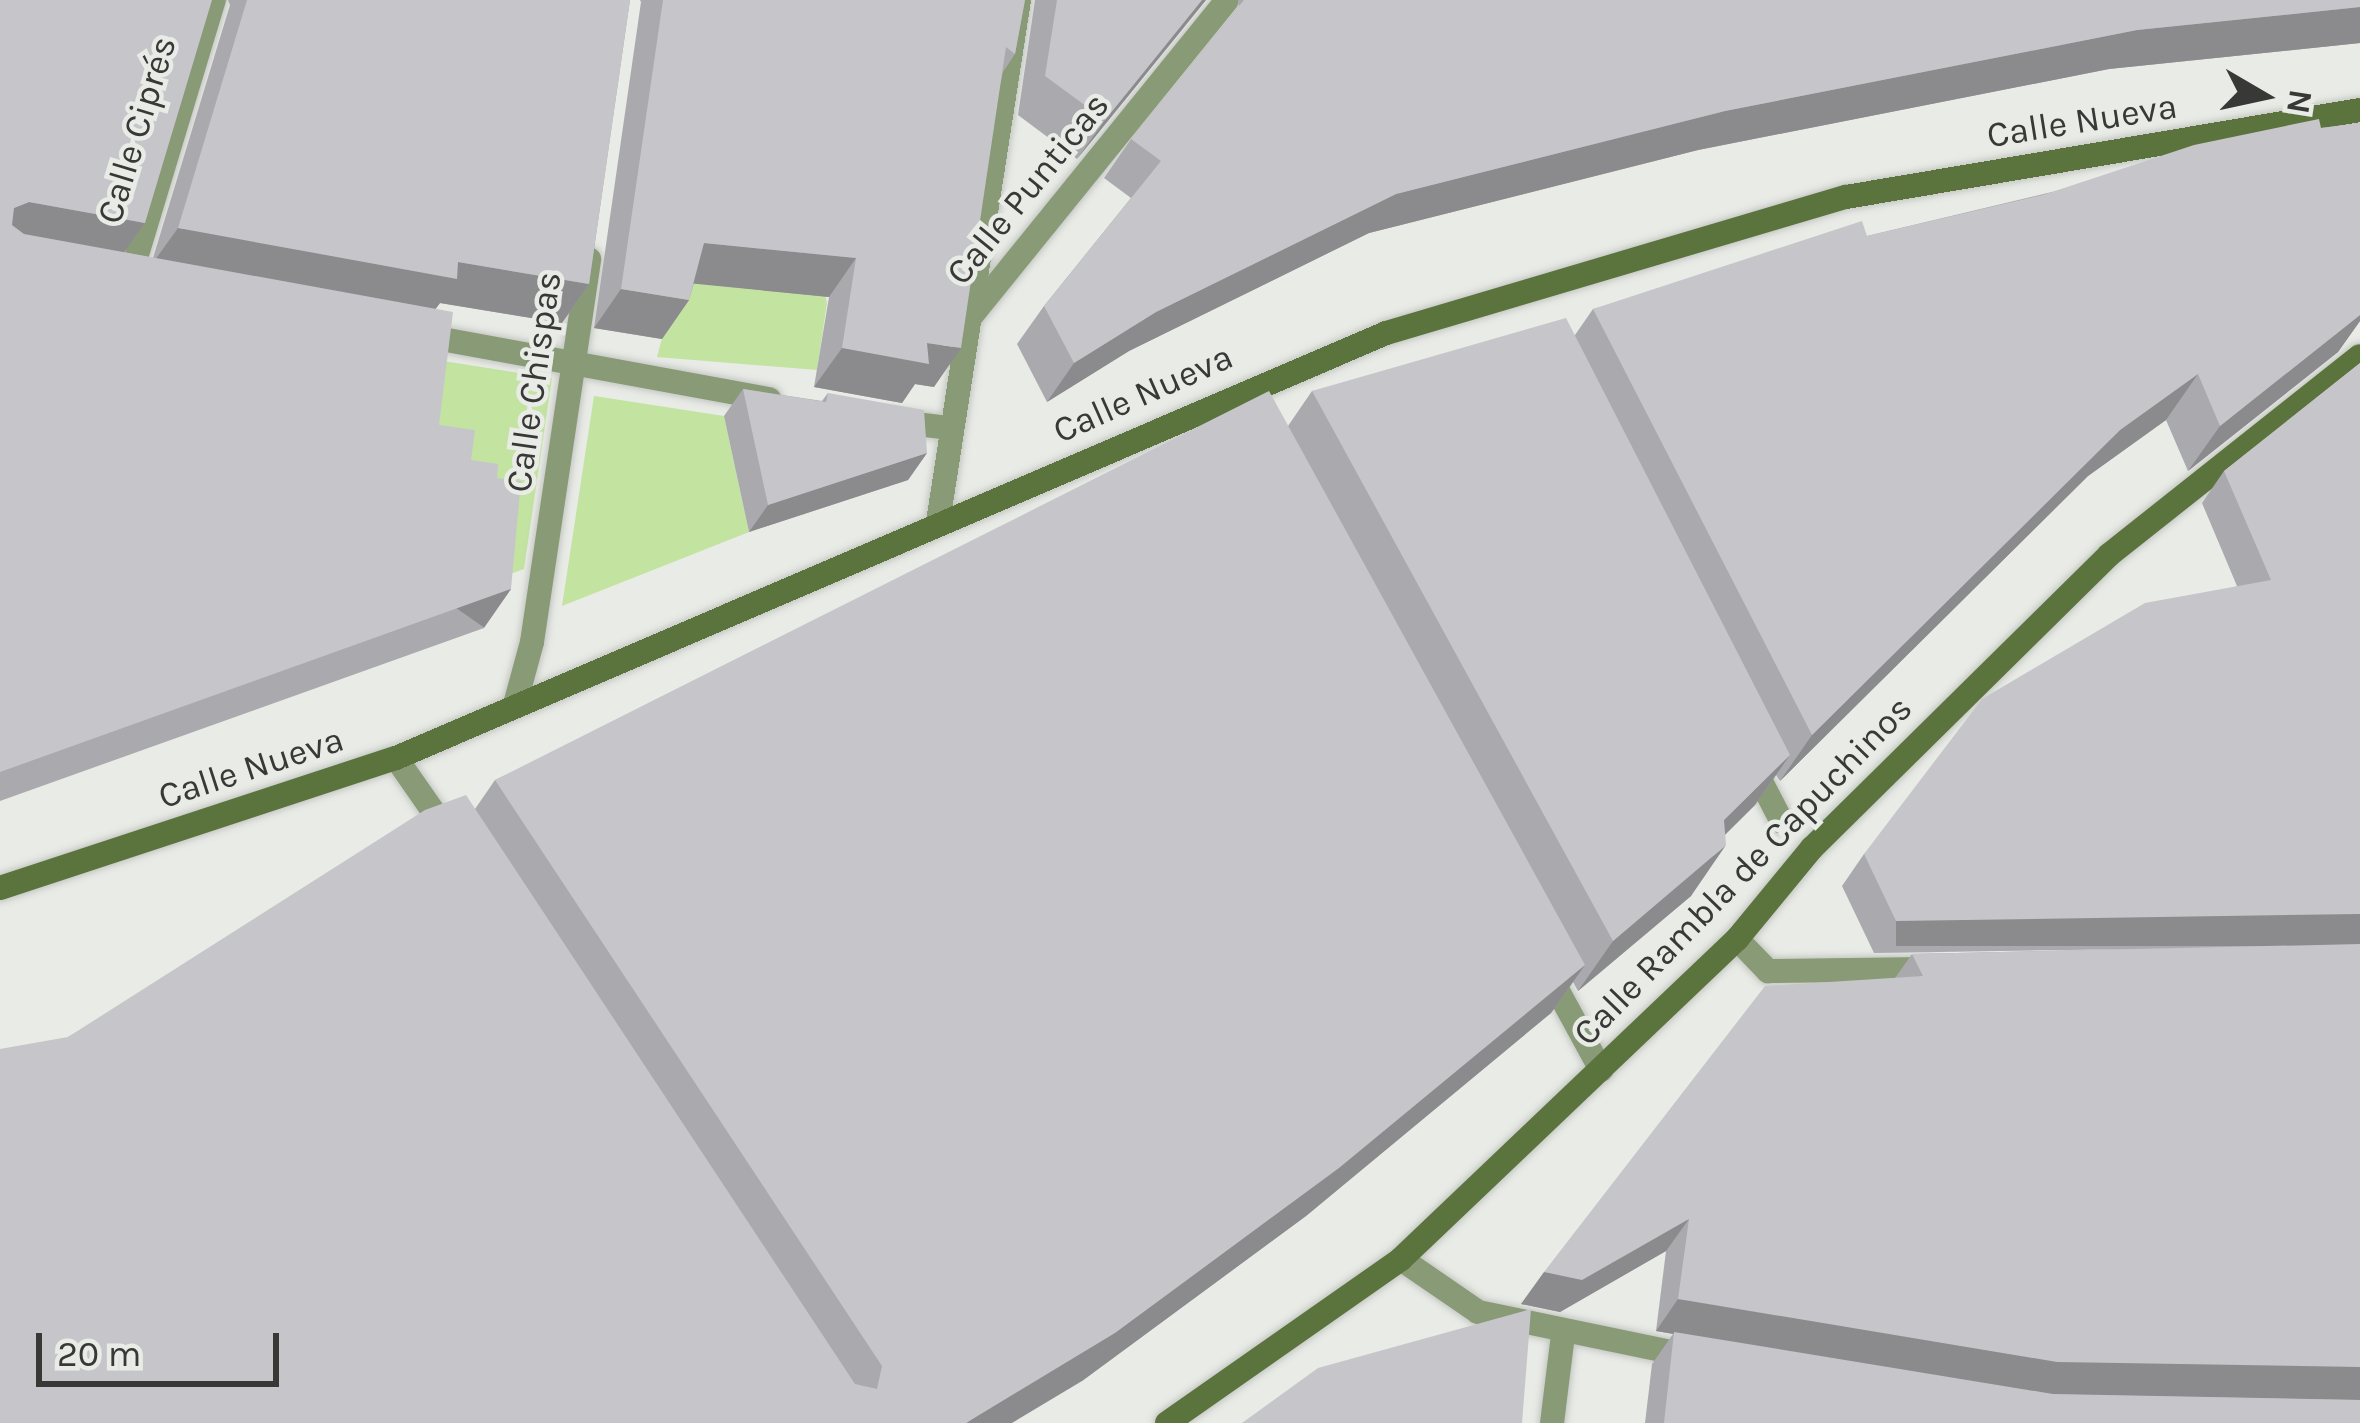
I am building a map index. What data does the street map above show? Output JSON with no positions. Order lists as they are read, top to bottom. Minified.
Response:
{"streets":{"main road":["Calle Nueva","Calle Rambla de Capuchinos"],"street":["Calle Ciprés","Calle Punticas","Calle Chispas"]},"crossings":[["Calle Nueva","Calle Punticas"],["Calle Nueva","Calle Chispas"]],"scale_bar":"20 m","north":"right"}
